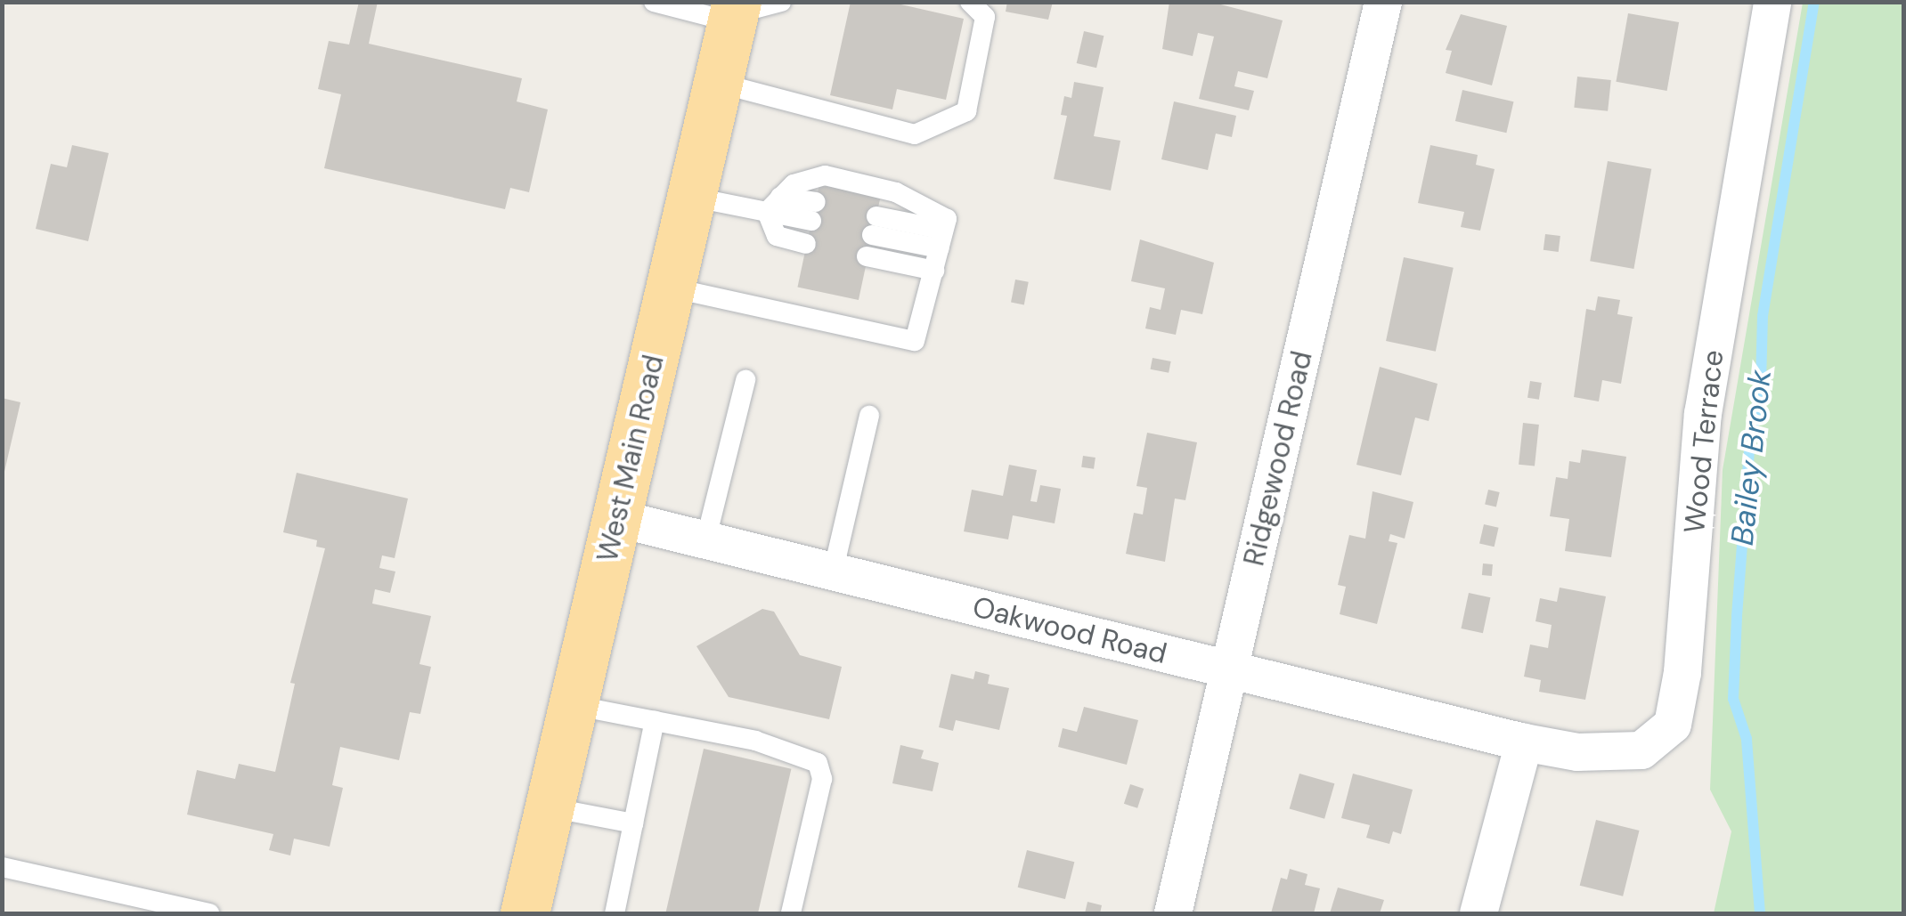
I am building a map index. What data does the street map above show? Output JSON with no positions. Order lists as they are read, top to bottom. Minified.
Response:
{"streets":{"highway":["West Main Road"],"street":["Wood Terrace","Ridgewood Road","Oakwood Road"]},"crossings":[["Wood Terrace","Oakwood Road"],["West Main Road","Oakwood Road"],["Ridgewood Road","Oakwood Road"]],"water":["Bailey Brook"]}
